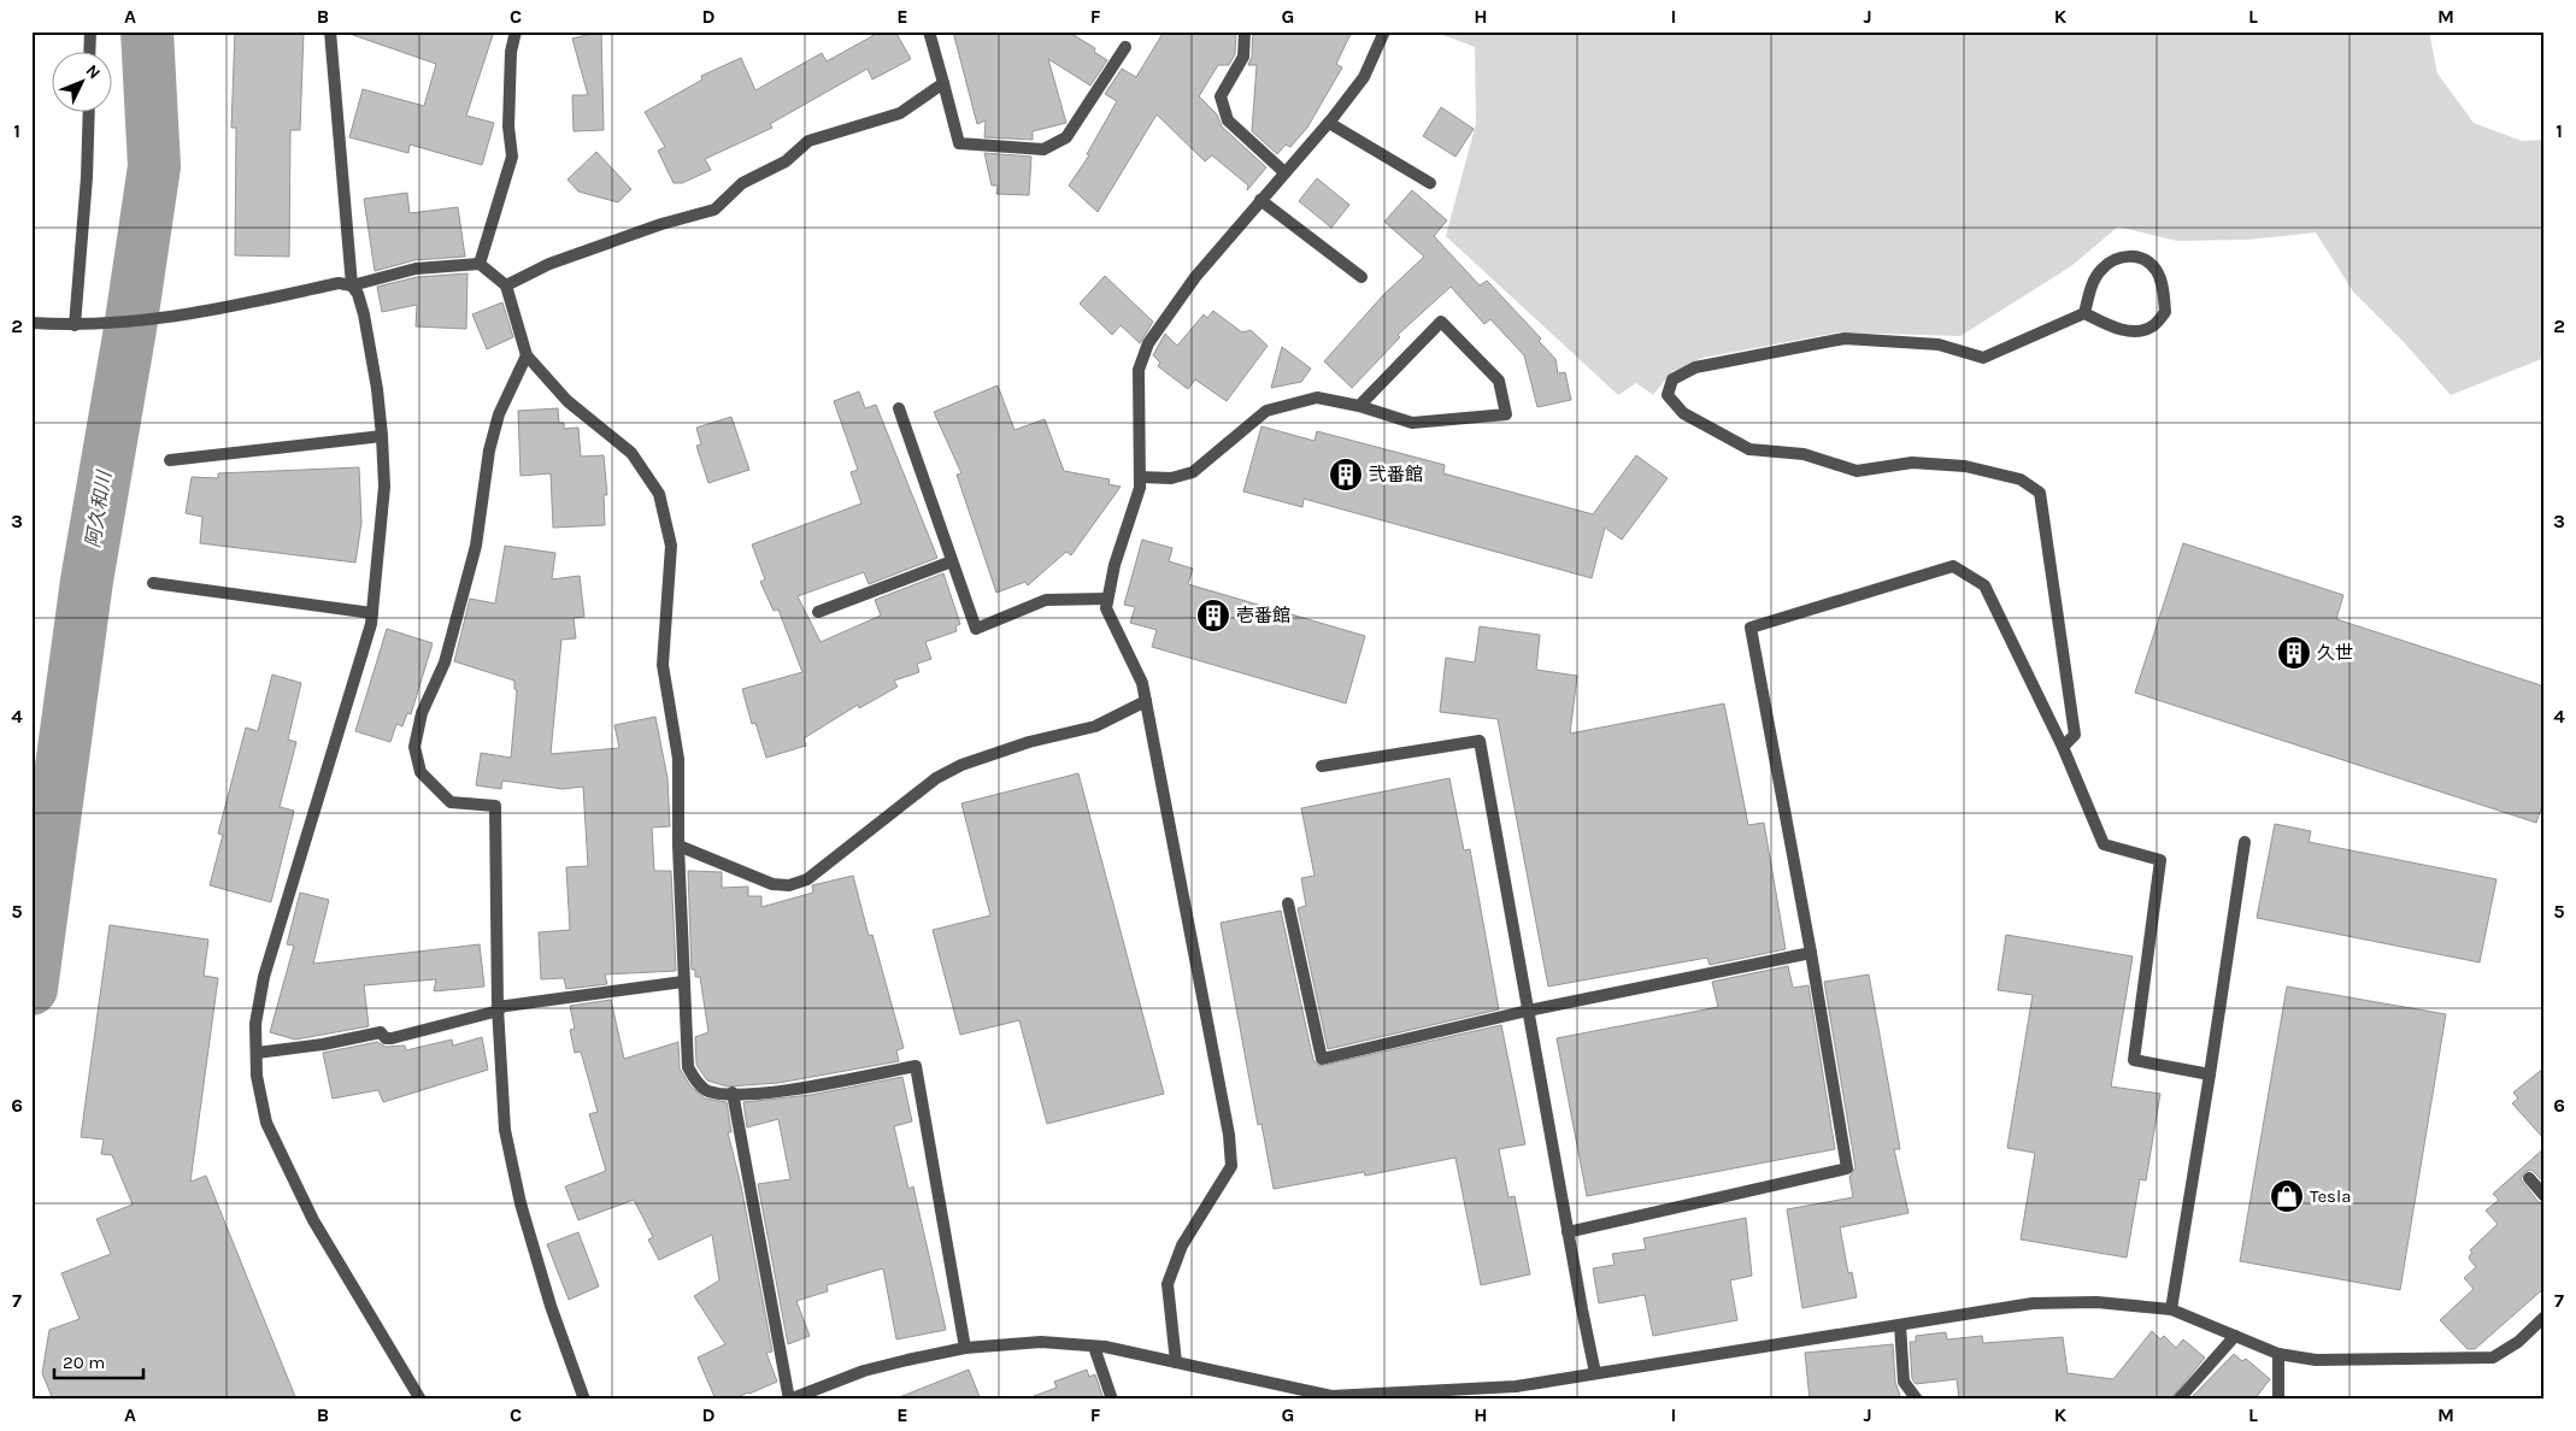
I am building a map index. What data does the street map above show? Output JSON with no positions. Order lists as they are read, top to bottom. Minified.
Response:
{"water":["阿久和川"],"places":{"building":["弐番館","壱番館","久世"],"shop":["Tesla"]},"scale_bar":"20 m","north":"top right","grid":{"columns":["A","B","C","D","E","F","G","H","I","J","K","L","M"],"rows":["1","2","3","4","5","6","7"]}}
